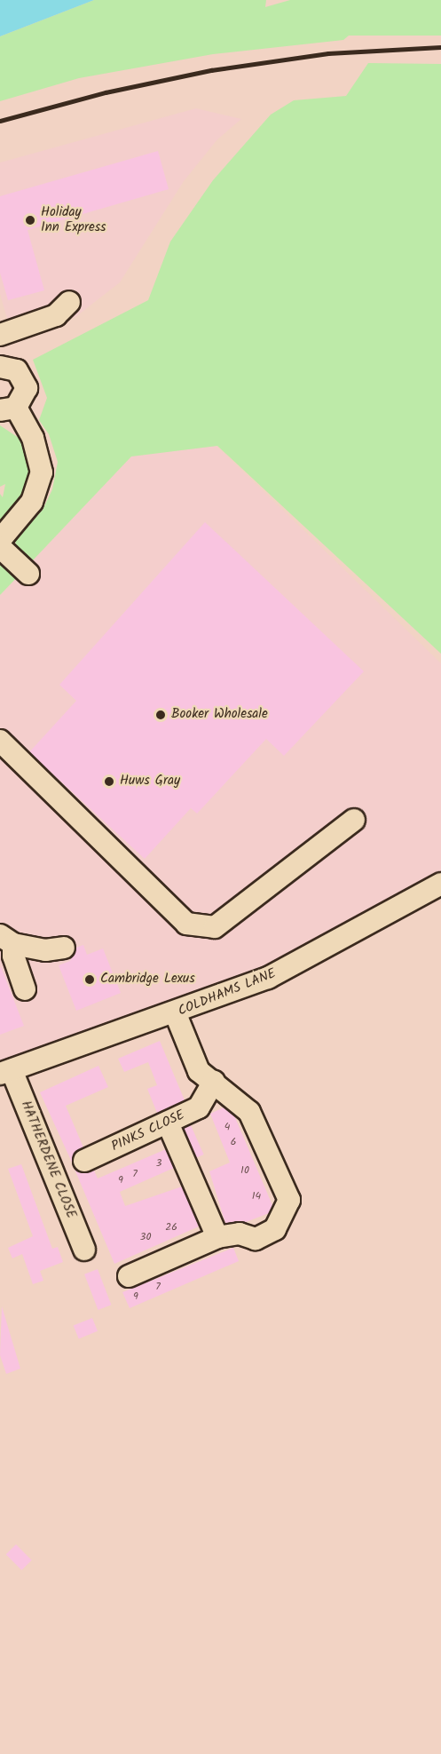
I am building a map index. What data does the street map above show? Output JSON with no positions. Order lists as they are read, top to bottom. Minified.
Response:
{"streets":{"street":["COLDHAMS LANE","PINKS CLOSE","HATHERDENE CLOSE"]},"crossings":[["COLDHAMS LANE","HATHERDENE CLOSE"]],"places":["Holiday Inn Express","Booker Wholesale","Huws Gray","Cambridge Lexus"],"house_numbers":["4","6","3","10","7","9","14","26","30","7","9"]}
